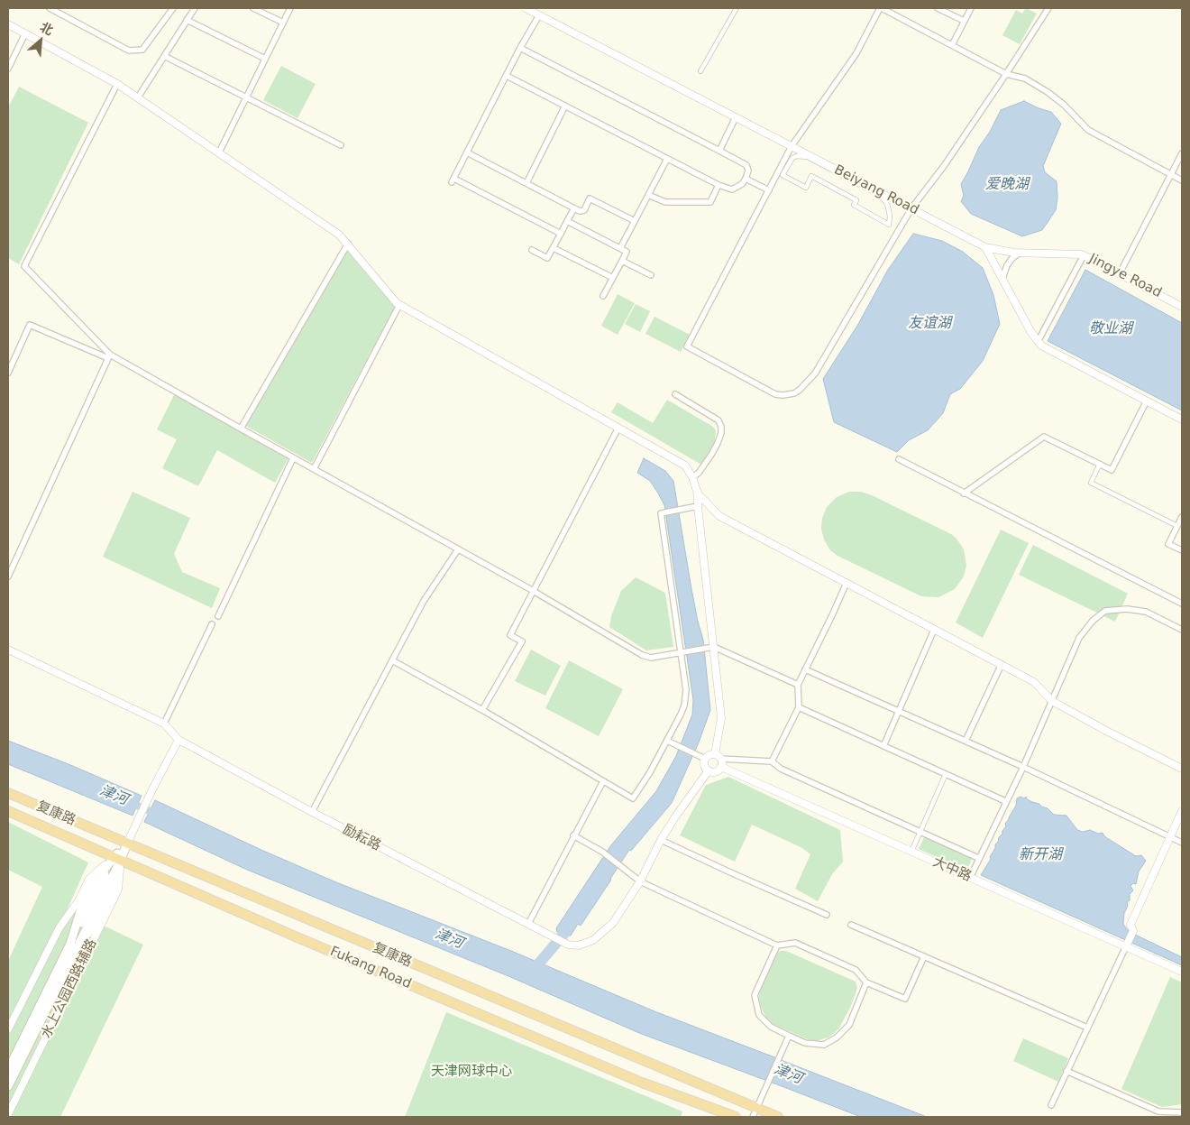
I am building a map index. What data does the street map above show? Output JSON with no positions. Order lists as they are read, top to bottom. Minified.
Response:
{"streets":{"highway":["复康路","Fukang Road"],"street":["Beiyang Road","Jingye Road","励耘路","大中路","水上公园西路辅路"]},"crossings":[["Beiyang Road","Jingye Road"],["Fukang Road","水上公园西路辅路"]],"water":["爱晚湖","友谊湖","敬业湖","津河","新开湖"],"parks":["天津网球中心"],"north":"top right"}
